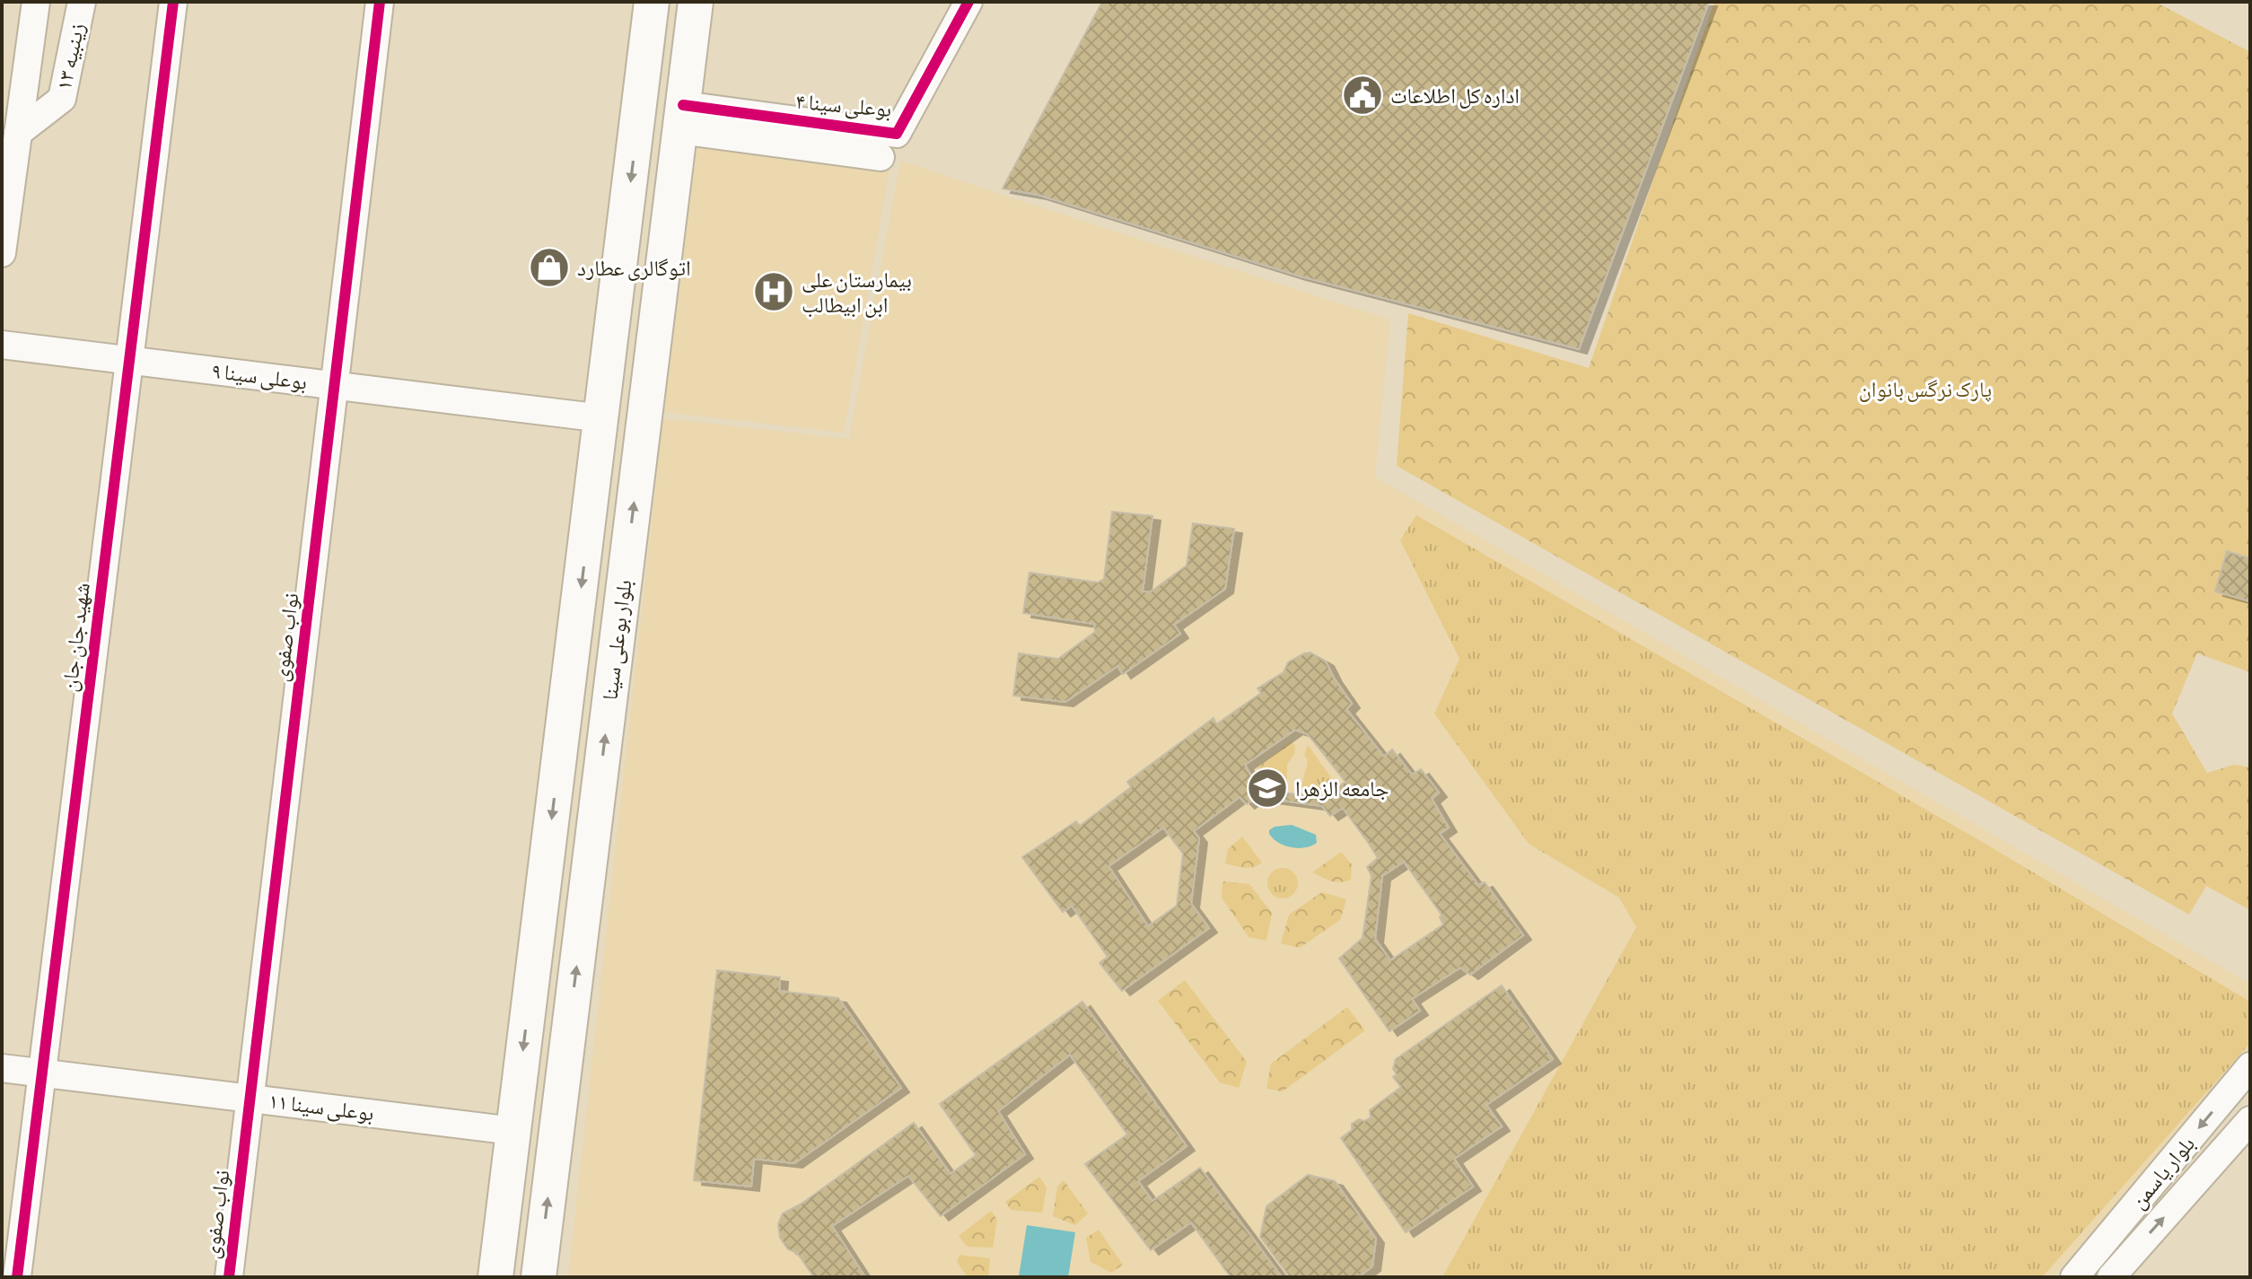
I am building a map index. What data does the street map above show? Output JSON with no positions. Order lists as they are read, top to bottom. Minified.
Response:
{"streets":{"main road":["بلوار بوعلی سینا"],"street":["زینبیه ۱۳","بوعلی سینا ۴","بوعلی سینا ۹","شهید جان جان","نواب صفوی","بوعلی سینا ۱۱","بلوار یاسمن"]},"crossings":[["بوعلی سینا ۴","بلوار بوعلی سینا"],["بوعلی سینا ۹","شهید جان جان"],["بوعلی سینا ۹","نواب صفوی"],["بوعلی سینا ۹","بلوار بوعلی سینا"],["شهید جان جان","بوعلی سینا ۱۱"],["نواب صفوی","بوعلی سینا ۱۱"],["بلوار بوعلی سینا","بوعلی سینا ۱۱"]],"parks":["پارک نرگس بانوان"],"places":{"public building":["اداره کل اطلاعات"],"shop":["اتوگالری عطارد"],"hospital":["بیمارستان علی ابن ابیطالب"],"school or university":["جامعه الزهرا"]}}
